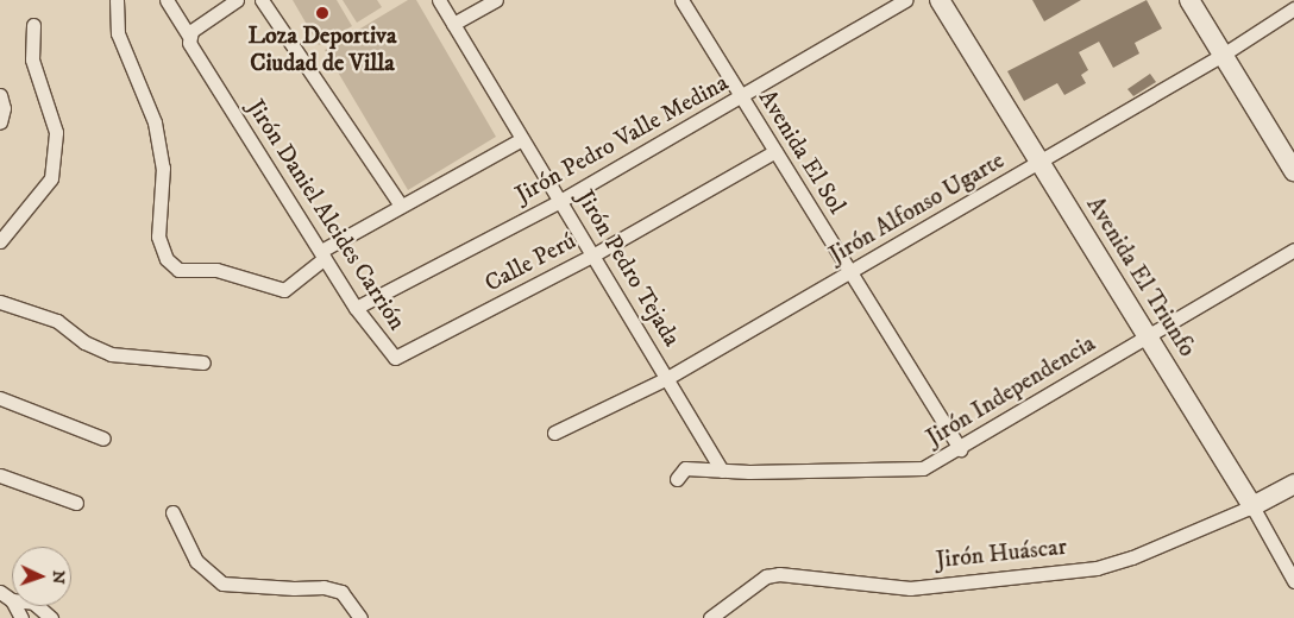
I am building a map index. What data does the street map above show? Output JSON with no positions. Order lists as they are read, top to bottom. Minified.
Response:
{"streets":{"street":["Jirón Pedro Valle Medina","Avenida El Sol","Jirón Alfonso Ugarte","Jirón Daniel Alcides Carrión","Calle Perú","Jirón Pedro Tejada","Avenida El Triunfo","Jirón Independencia","Jirón Huáscar"]},"crossings":[["Jirón Pedro Valle Medina","Avenida El Sol"],["Jirón Pedro Valle Medina","Jirón Daniel Alcides Carrión"],["Jirón Pedro Valle Medina","Jirón Pedro Tejada"],["Avenida El Sol","Jirón Alfonso Ugarte"],["Avenida El Sol","Calle Perú"],["Avenida El Sol","Jirón Independencia"],["Jirón Alfonso Ugarte","Jirón Pedro Tejada"],["Jirón Alfonso Ugarte","Avenida El Triunfo"],["Jirón Daniel Alcides Carrión","Calle Perú"],["Calle Perú","Jirón Pedro Tejada"],["Avenida El Triunfo","Jirón Independencia"],["Avenida El Triunfo","Jirón Huáscar"]],"places":["Loza Deportiva Ciudad de Villa"],"north":"right"}
